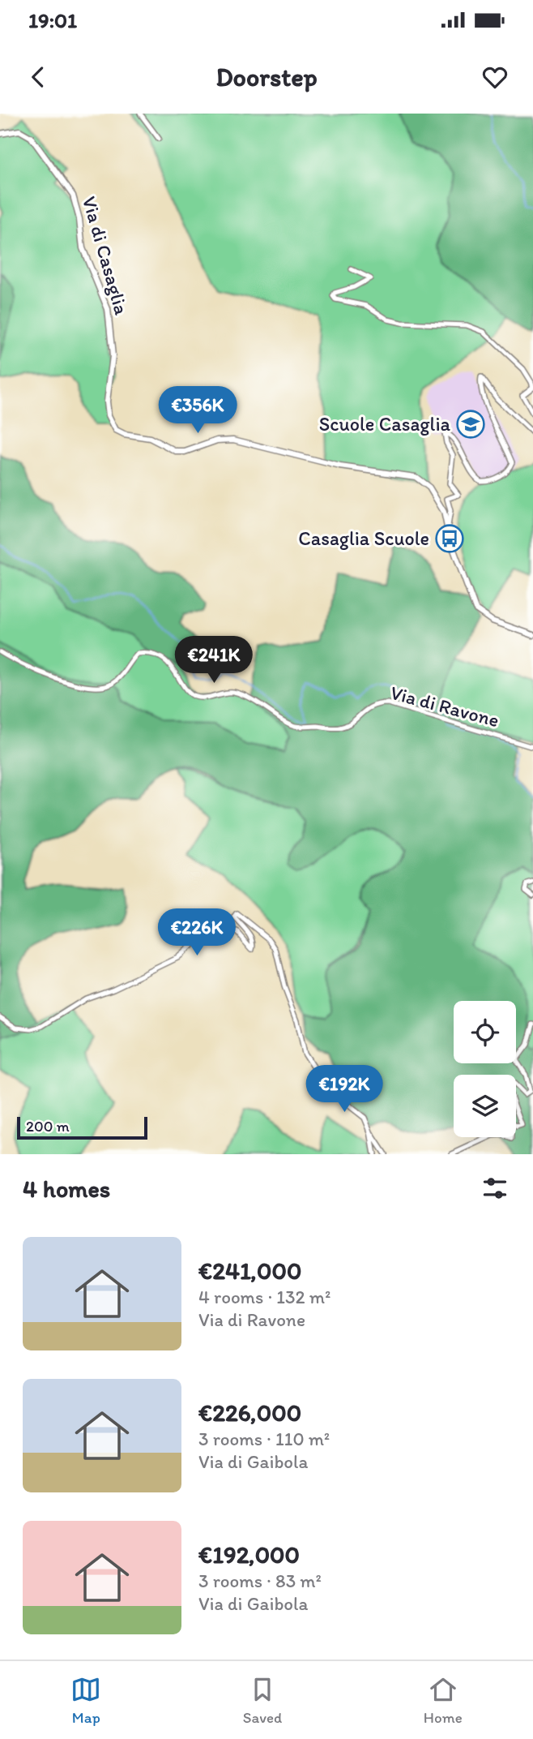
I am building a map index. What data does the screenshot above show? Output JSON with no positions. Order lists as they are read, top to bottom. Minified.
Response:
{"streets":{"street":["Via di Casaglia","Via di Ravone"]},"places":{"school or university":["Scuole Casaglia"],"bus stop":["Casaglia Scuole"]},"scale_bar":"200 m","page":{"status":"19:01","header":"Doorstep","price":["€356K","€241K","€226K","€192K"],"scale":"200 m","heading":"4 homes","list":[{"name":"€241,000","note":"4 rooms · 132 m² · Via di Ravone"},{"name":"€226,000","note":"3 rooms · 110 m² · Via di Gaibola"},{"name":"€192,000","note":"3 rooms · 83 m² · Via di Gaibola"}],"tabs":["Map","Saved","Home"]}}
